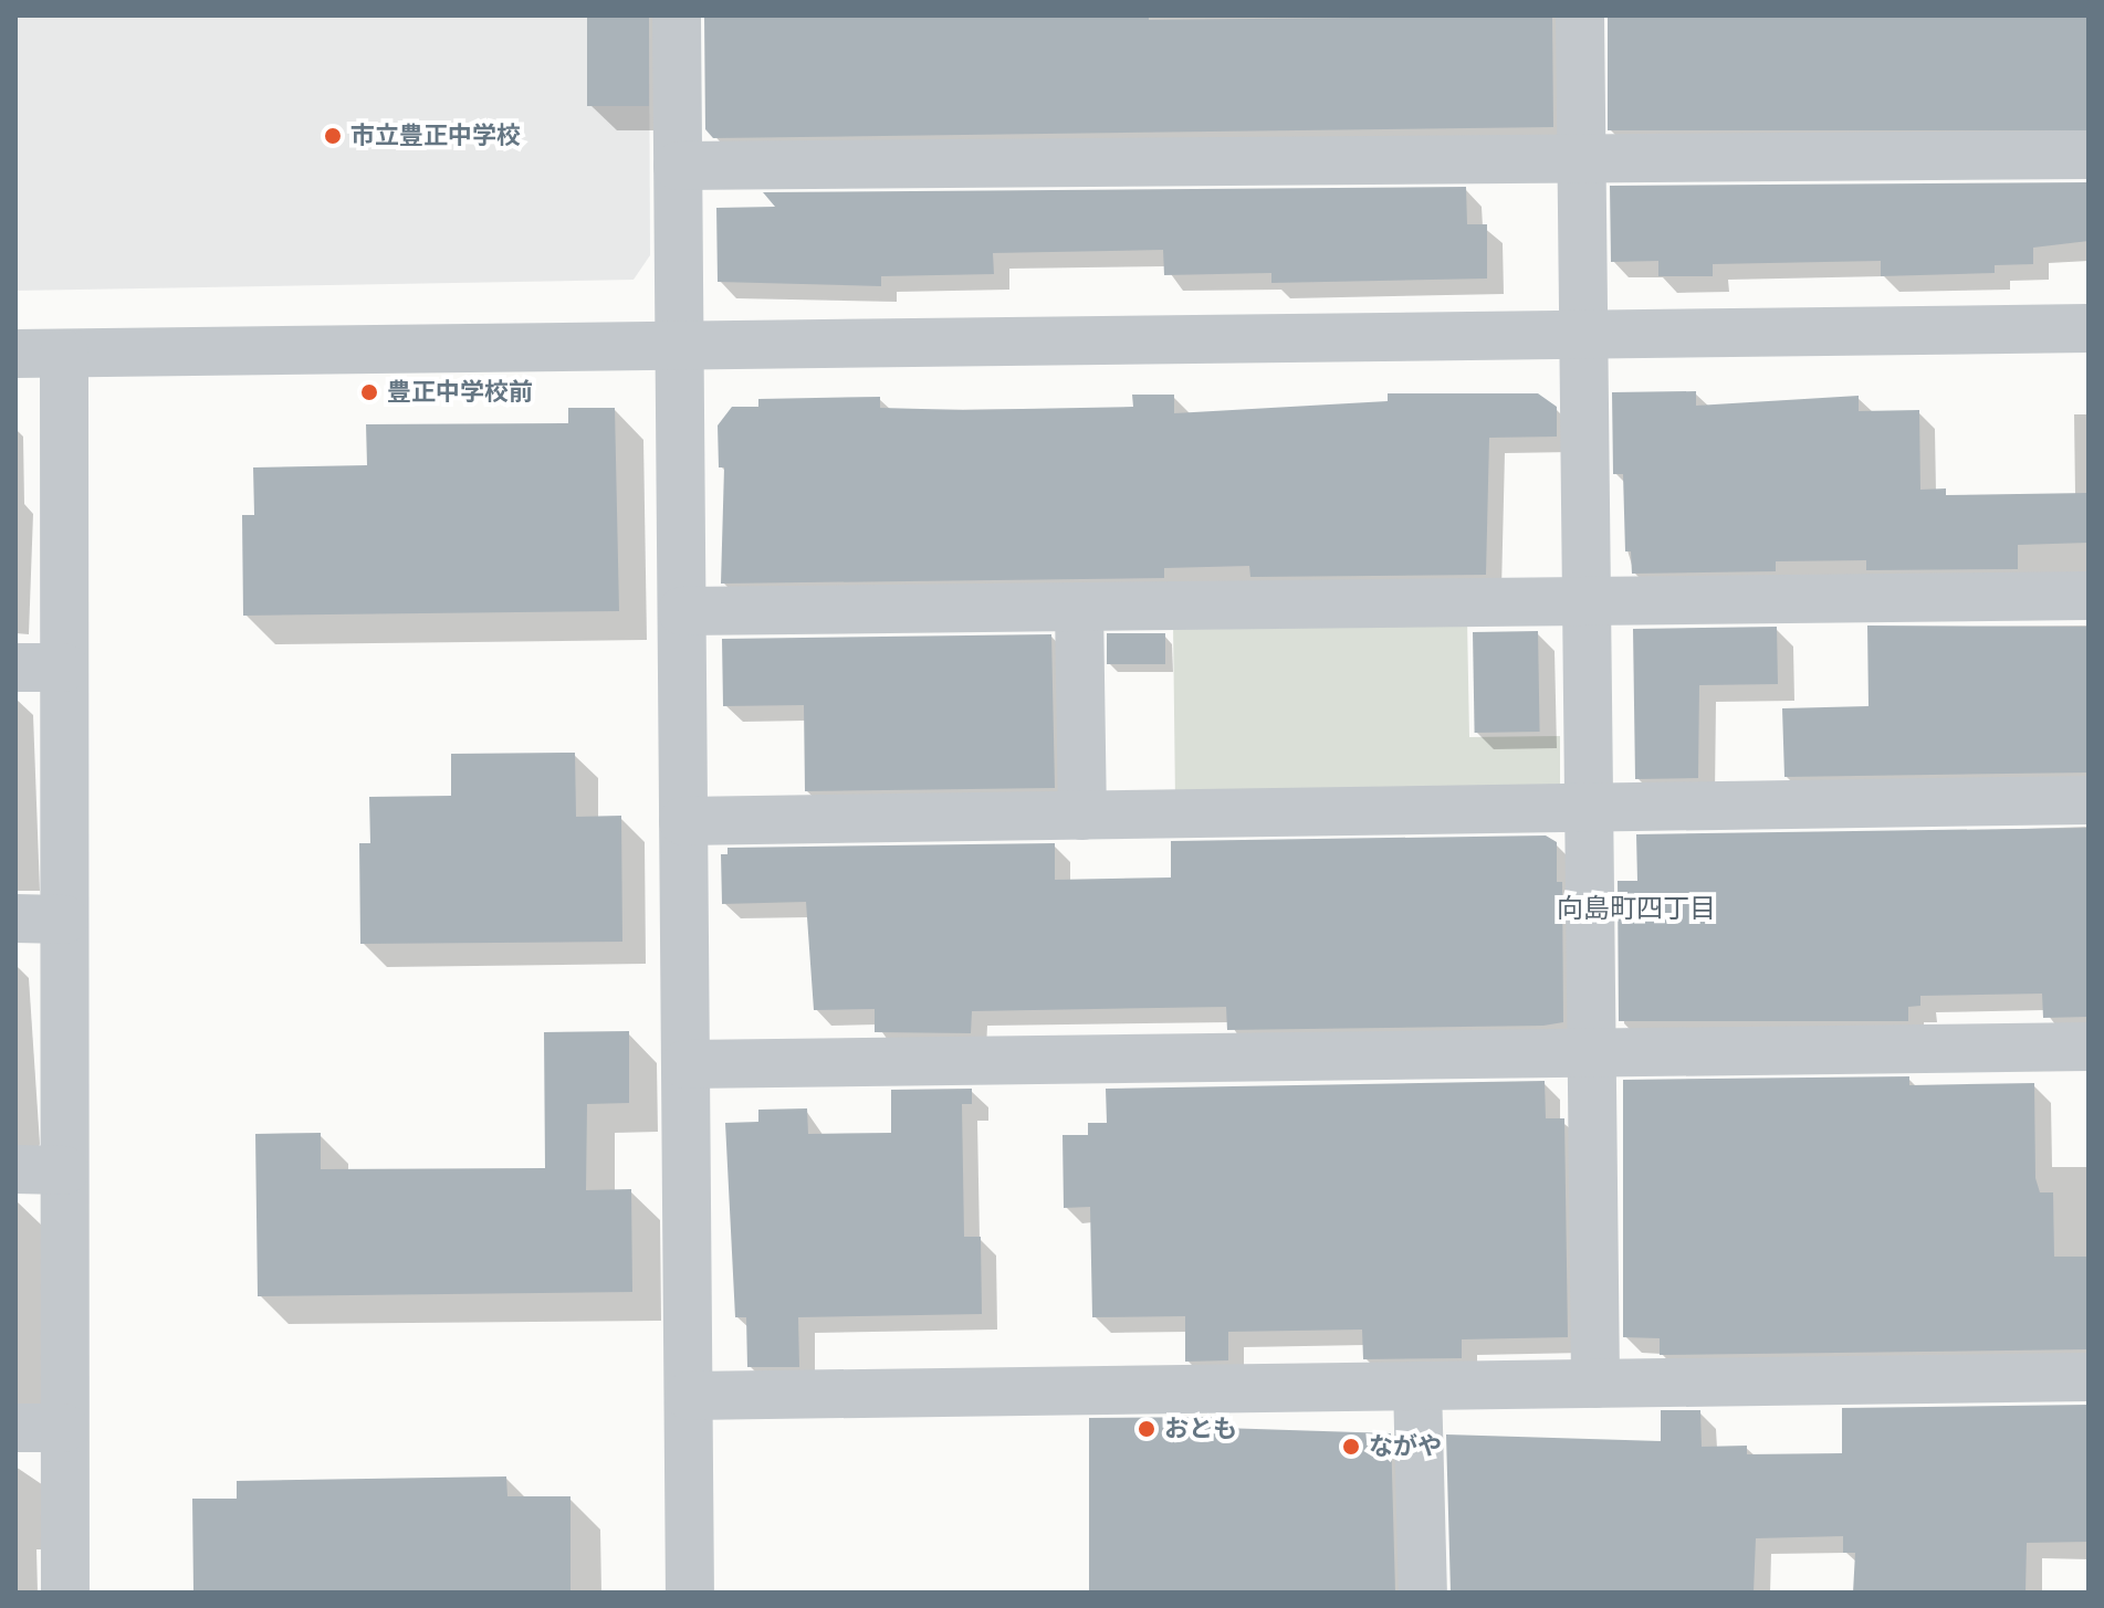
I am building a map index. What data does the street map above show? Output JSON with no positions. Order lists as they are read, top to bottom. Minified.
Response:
{"districts":["向島町四丁目"],"places":["市立豊正中学校","豊正中学校前","おとも","ながや"]}
